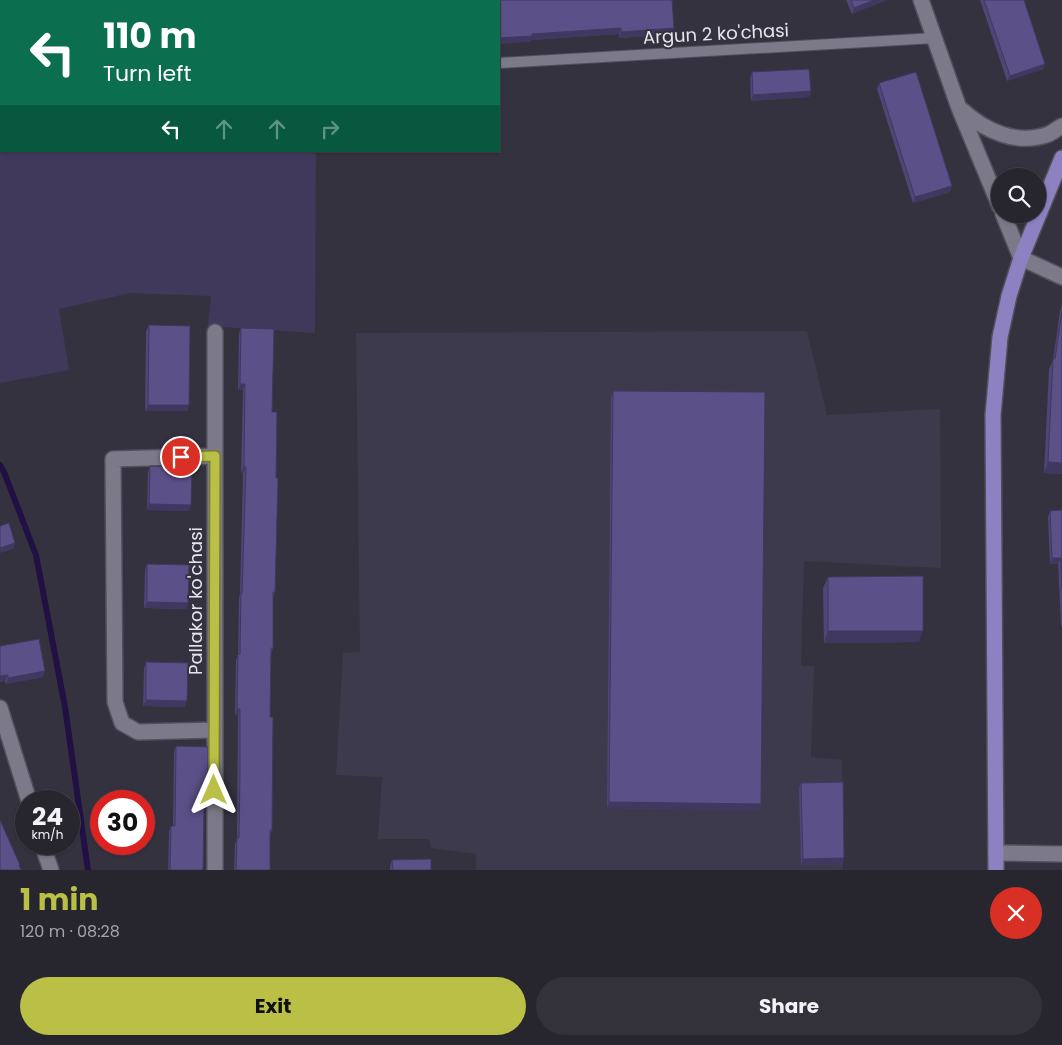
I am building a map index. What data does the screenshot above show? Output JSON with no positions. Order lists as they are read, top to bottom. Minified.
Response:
{"streets":{"street":["Pallakor ko'chasi"],"lane":["Argun 2 ko'chasi"]},"page":{"turn":["110 m","Turn left"],"speed":"24 km/h","limit":"30","heading":["1 min","120 m · 08:28"],"buttons":["Exit","Share"]}}
